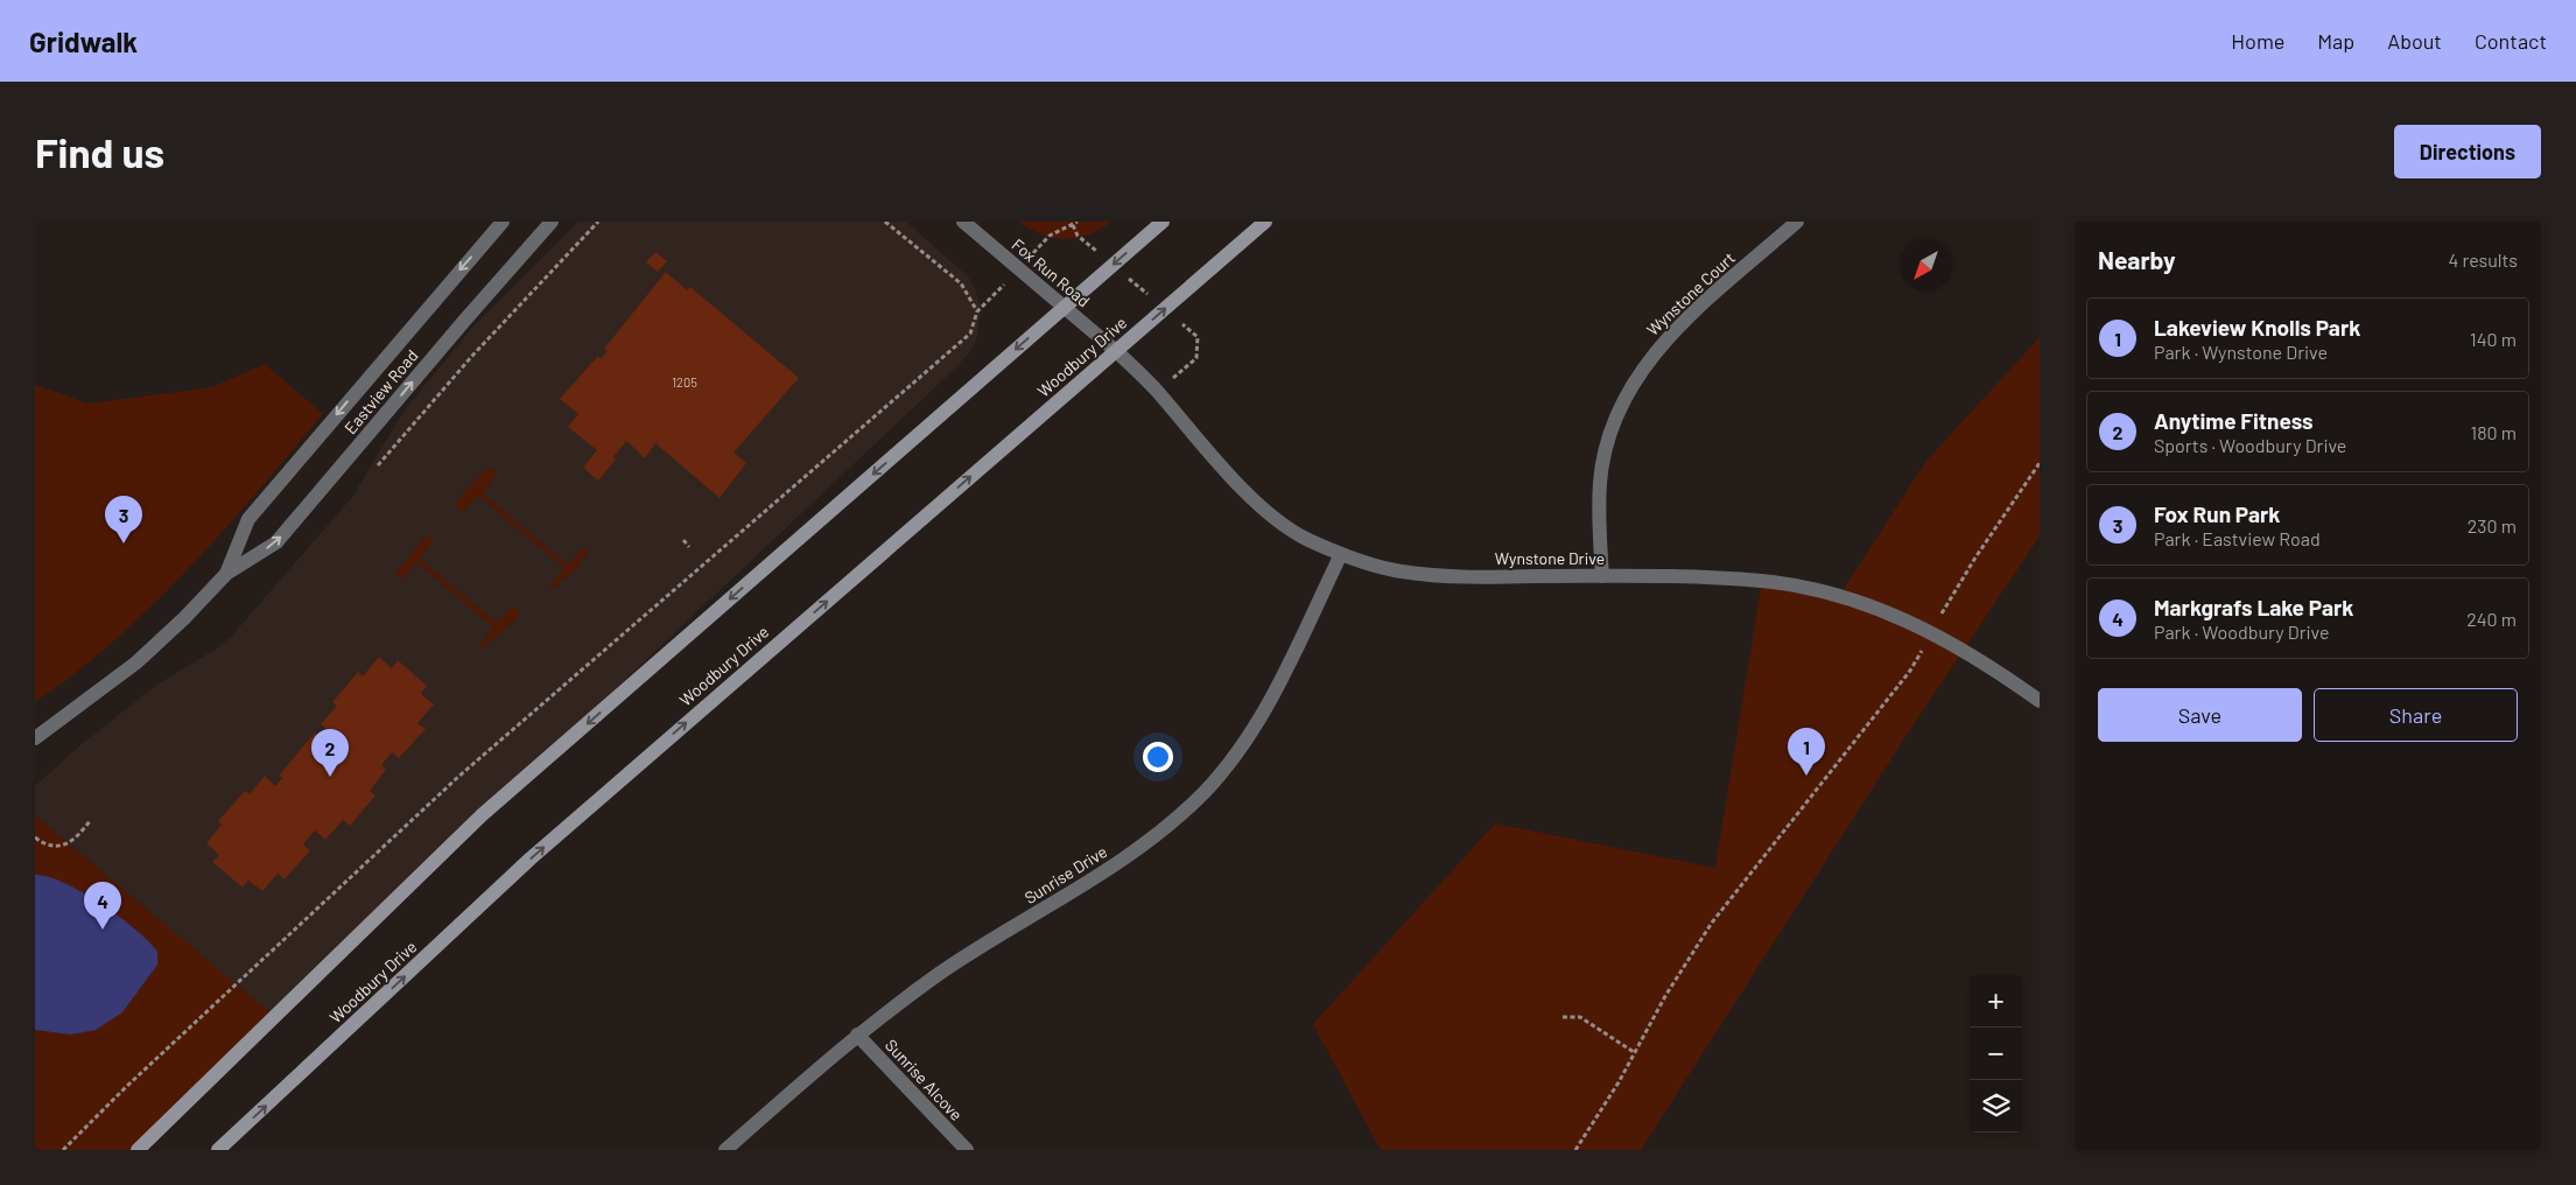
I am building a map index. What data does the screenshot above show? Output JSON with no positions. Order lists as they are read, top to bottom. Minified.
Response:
{"streets":{"main road":["Woodbury Drive"],"street":["Fox Run Road","Wynstone Court","Eastview Road","Wynstone Drive","Sunrise Drive","Sunrise Alcove"]},"crossings":[["Fox Run Road","Woodbury Drive"],["Fox Run Road","Wynstone Drive"],["Wynstone Court","Wynstone Drive"],["Woodbury Drive","Wynstone Drive"],["Wynstone Drive","Sunrise Drive"],["Sunrise Drive","Sunrise Alcove"]],"house_numbers":["1205"],"north":"bottom left","page":{"header":"Gridwalk","nav":["Home","Map","About","Contact"],"buttons":["Directions",["Save","Share"]],"title":"Find us","heading":["Nearby","4 results"],"list":[{"mark":"1","name":"Lakeview Knolls Park","note":"Park · Wynstone Drive","value":"140 m"},{"mark":"2","name":"Anytime Fitness","note":"Sports · Woodbury Drive","value":"180 m"},{"mark":"3","name":"Fox Run Park","note":"Park · Eastview Road","value":"230 m"},{"mark":"4","name":"Markgrafs Lake Park","note":"Park · Woodbury Drive","value":"240 m"}],"pins":["3","1","2","4"],"map_buttons":["+","−"]}}
